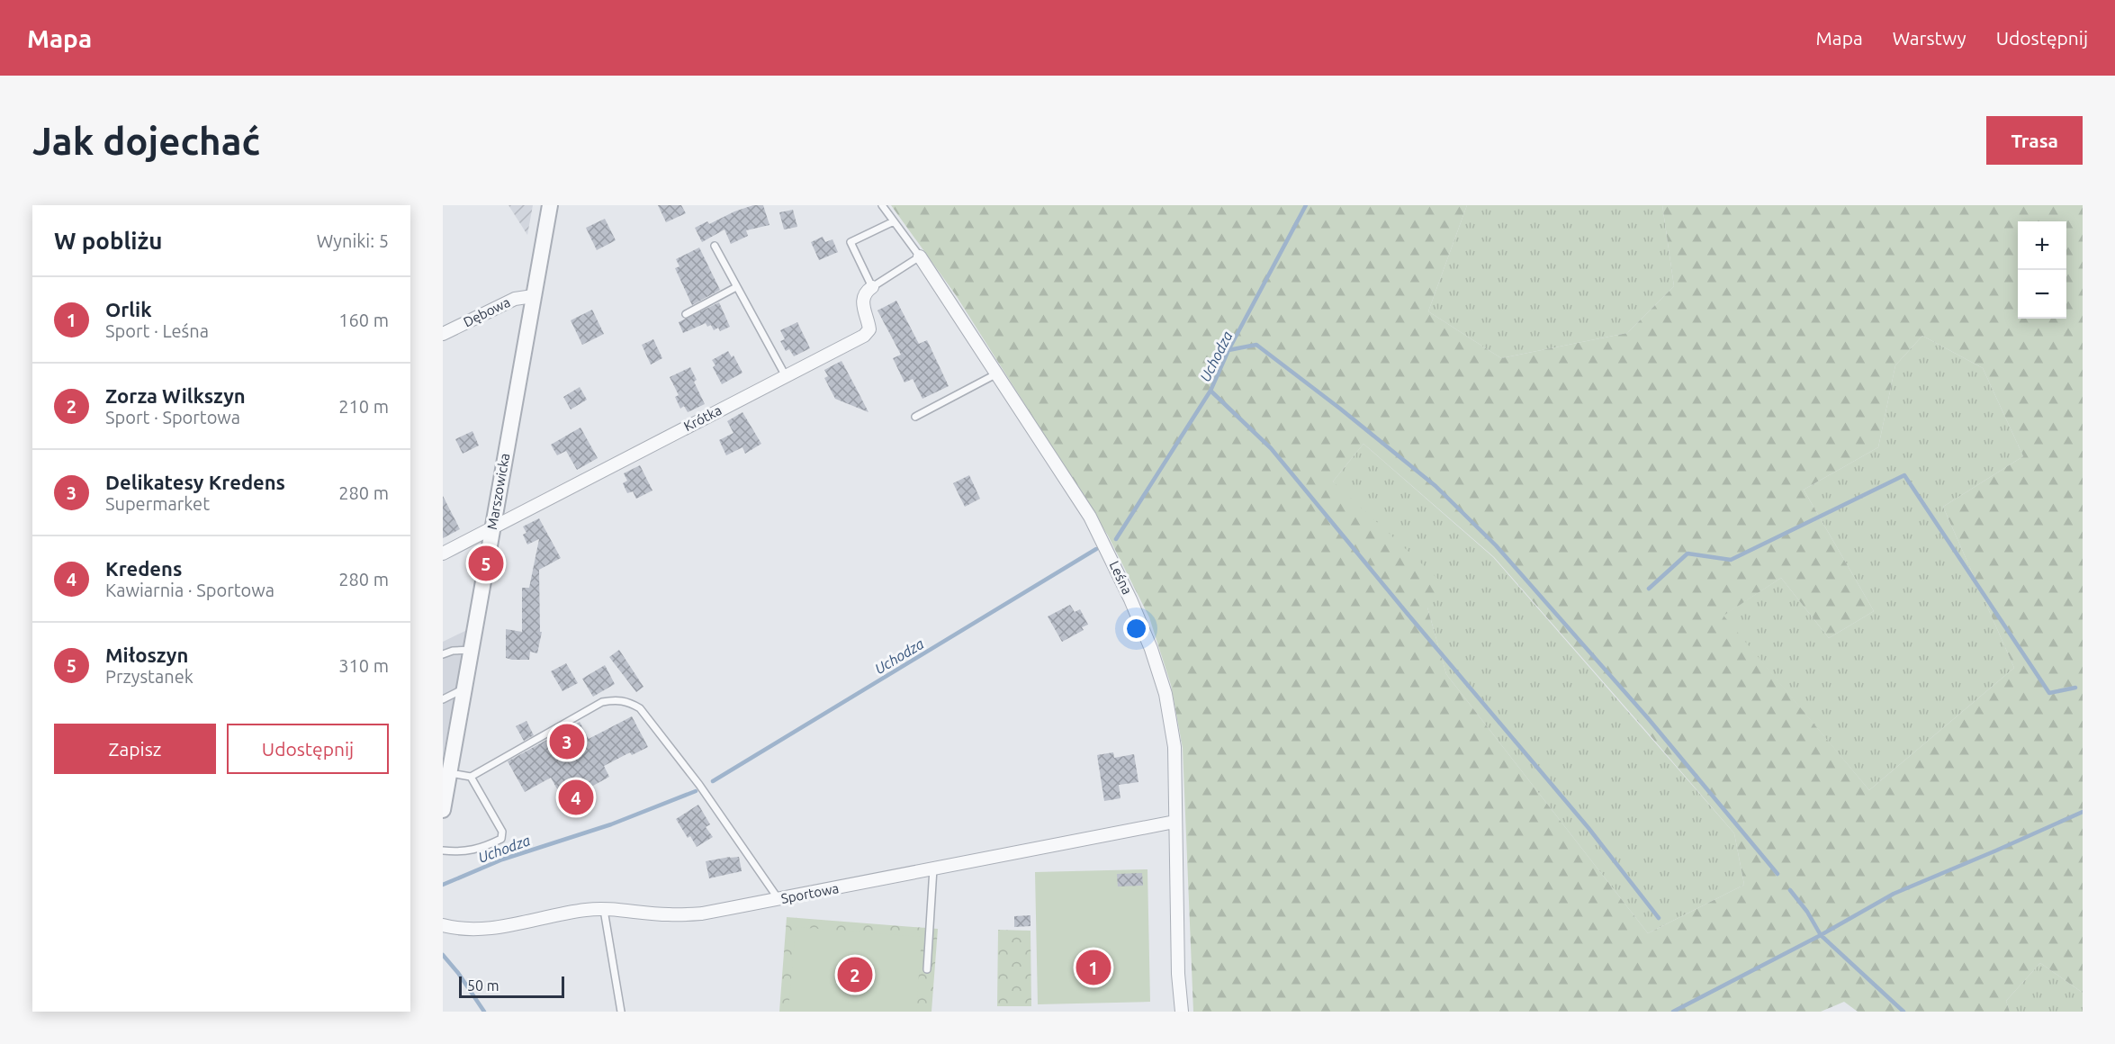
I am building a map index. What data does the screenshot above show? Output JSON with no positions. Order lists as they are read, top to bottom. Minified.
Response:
{"streets":{"street":["Dębowa","Krótka","Marszowicka","Leśna","Sportowa"]},"crossings":[["Dębowa","Marszowicka"],["Krótka","Marszowicka"],["Leśna","Sportowa"]],"water":["Uchodza"],"scale_bar":"50 m","page":{"header":"Mapa","nav":["Mapa","Warstwy","Udostępnij"],"buttons":["Trasa",["Zapisz","Udostępnij"]],"title":"Jak dojechać","heading":["W pobliżu","Wyniki: 5"],"map_buttons":["+","−"],"list":[{"mark":"1","name":"Orlik","note":"Sport · Leśna","value":"160 m"},{"mark":"2","name":"Zorza Wilkszyn","note":"Sport · Sportowa","value":"210 m"},{"mark":"3","name":"Delikatesy Kredens","note":"Supermarket","value":"280 m"},{"mark":"4","name":"Kredens","note":"Kawiarnia · Sportowa","value":"280 m"},{"mark":"5","name":"Miłoszyn","note":"Przystanek","value":"310 m"}],"pins":["5","3","4","1","2"],"scale":"50 m"}}
